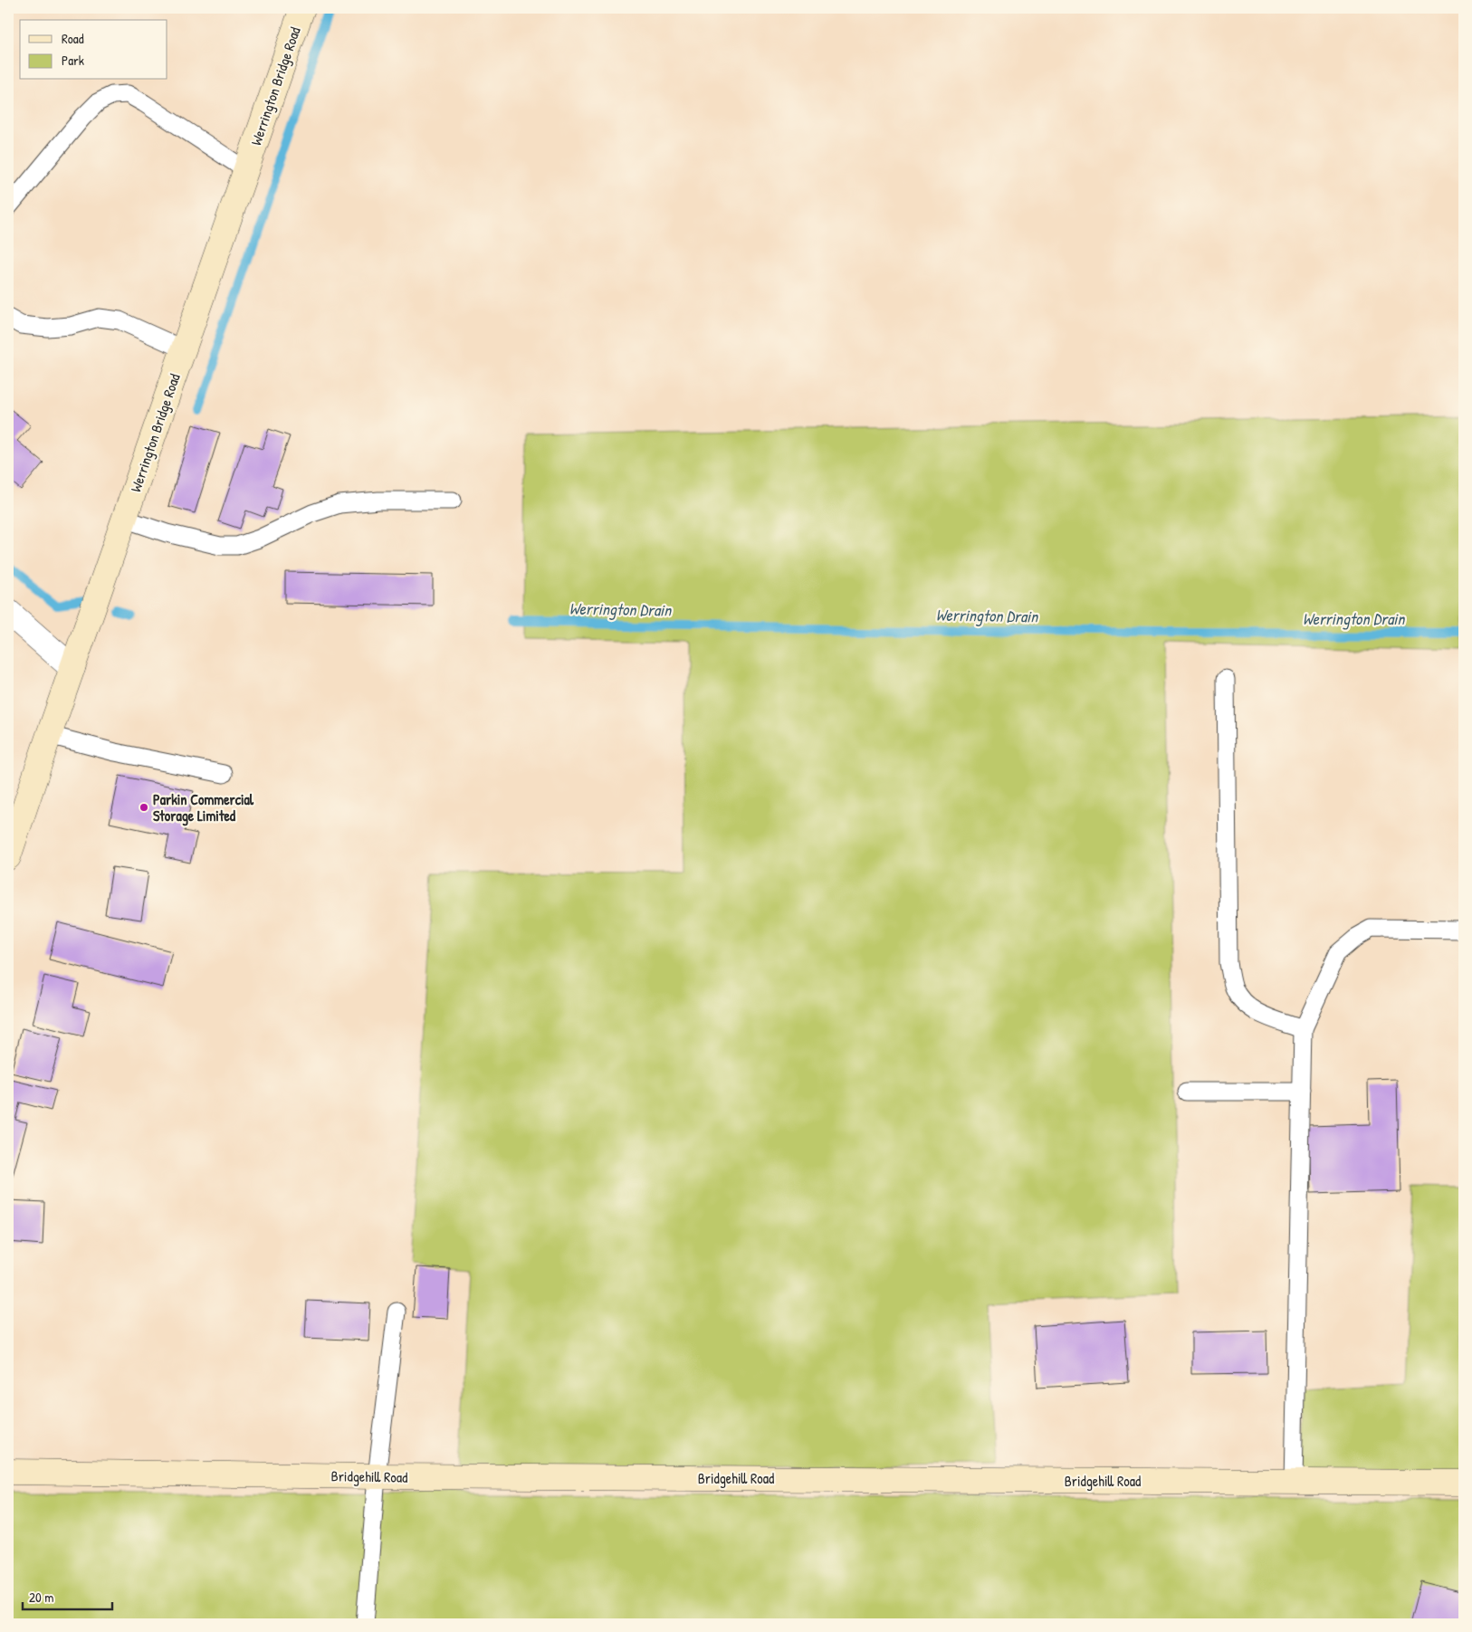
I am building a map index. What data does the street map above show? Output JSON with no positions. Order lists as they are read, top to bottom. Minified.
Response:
{"streets":{"street":["Werrington Bridge Road","Bridgehill Road"]},"water":["Werrington Drain"],"places":["Parkin Commercial Storage Limited"],"legend":["Road","Park"],"scale_bar":"20 m"}
